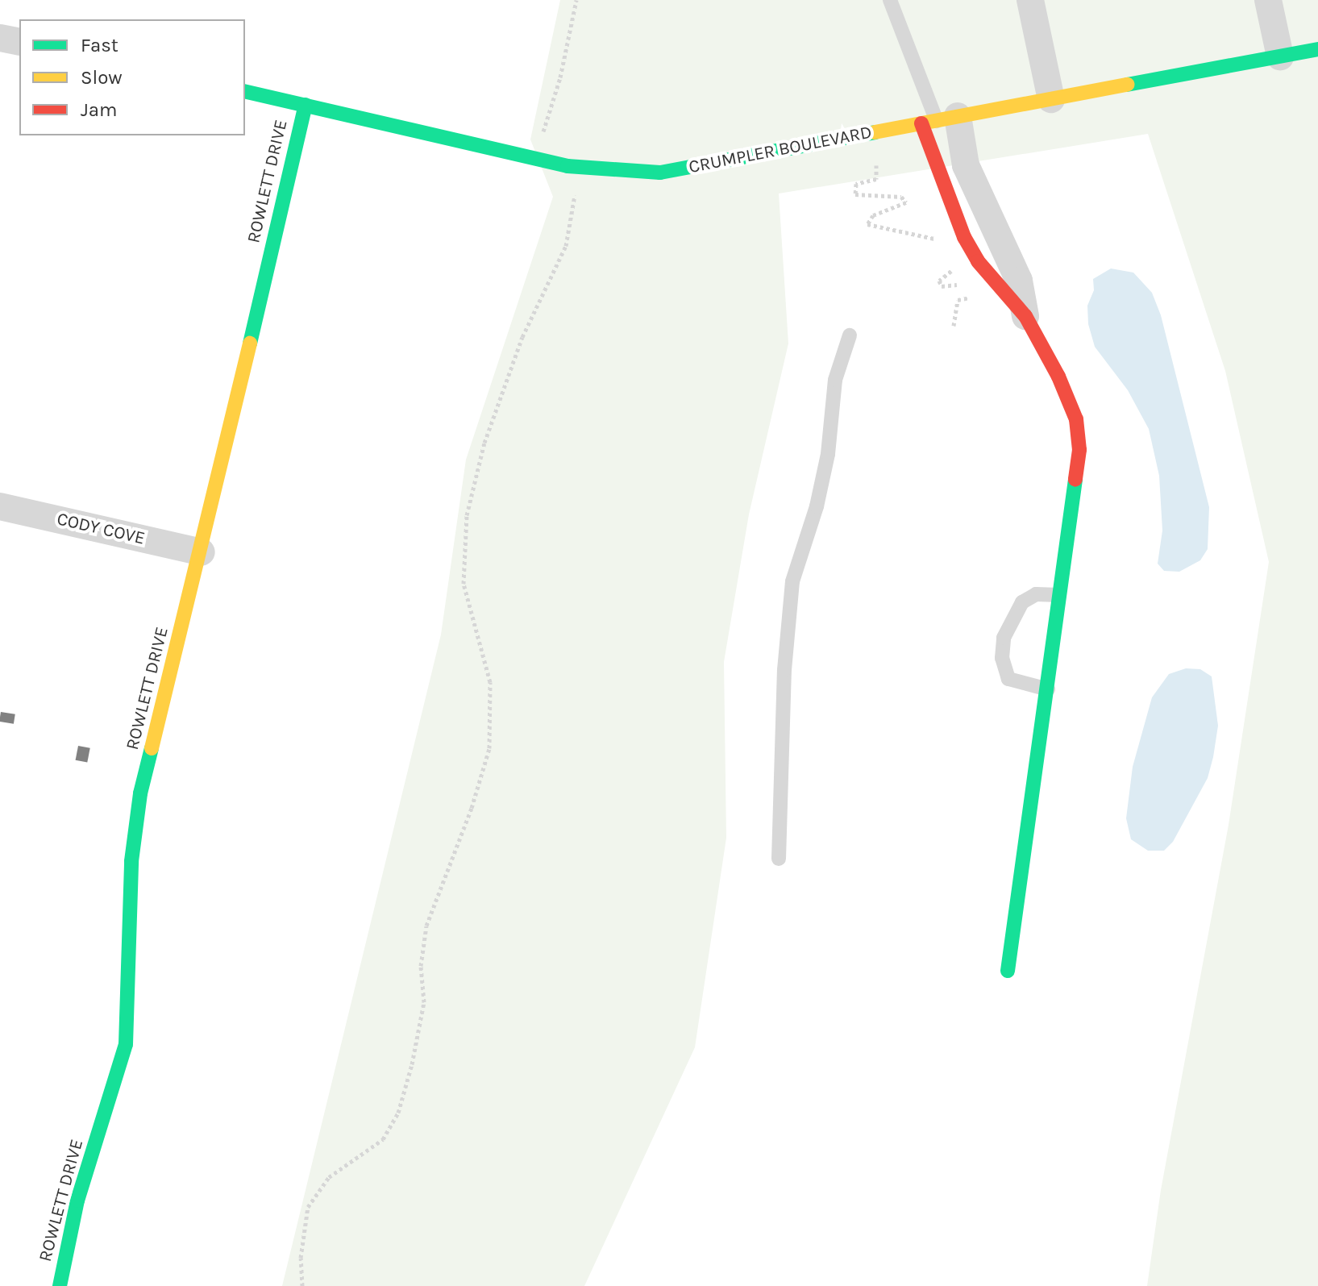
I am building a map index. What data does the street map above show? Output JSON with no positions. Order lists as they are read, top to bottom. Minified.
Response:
{"streets":{"street":["CRUMPLER BOULEVARD","ROWLETT DRIVE","CODY COVE"]},"crossings":[["CRUMPLER BOULEVARD","ROWLETT DRIVE"],["ROWLETT DRIVE","CODY COVE"]],"legend":["Fast","Slow","Jam"]}
